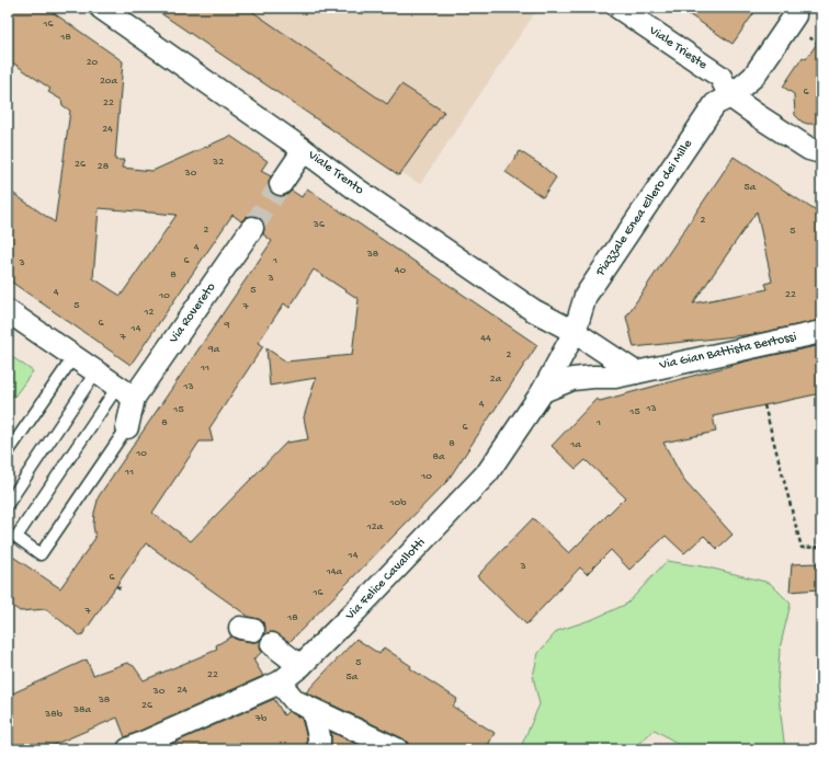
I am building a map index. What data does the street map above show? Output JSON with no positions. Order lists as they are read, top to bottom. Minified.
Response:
{"streets":{"street":["Viale Trieste","Viale Trento","Piazzale Enea Ellero dei Mille","Via Rovereto","Via Gian Battista Bertossi","Via Felice Cavallotti"]},"crossings":[["Viale Trieste","Piazzale Enea Ellero dei Mille"],["Viale Trento","Piazzale Enea Ellero dei Mille"],["Viale Trento","Via Felice Cavallotti"],["Piazzale Enea Ellero dei Mille","Via Felice Cavallotti"],["Via Gian Battista Bertossi","Via Felice Cavallotti"]],"house_numbers":["16","18","20","20a","6","22","24","32","26","28","30","5a","2","36","2","5","4","38","6","1","3","40","8","3","5","4","22","10","5","7","12","6","9","14","7","44","9a","2","11","2a","13","4","13","15","15","8","1","6","8","1a","10","8a","11","10","10b","12a","14","3","14a","6","16","7","18","5","22","5a","24","30","38","26","38a","38b","7b"]}
